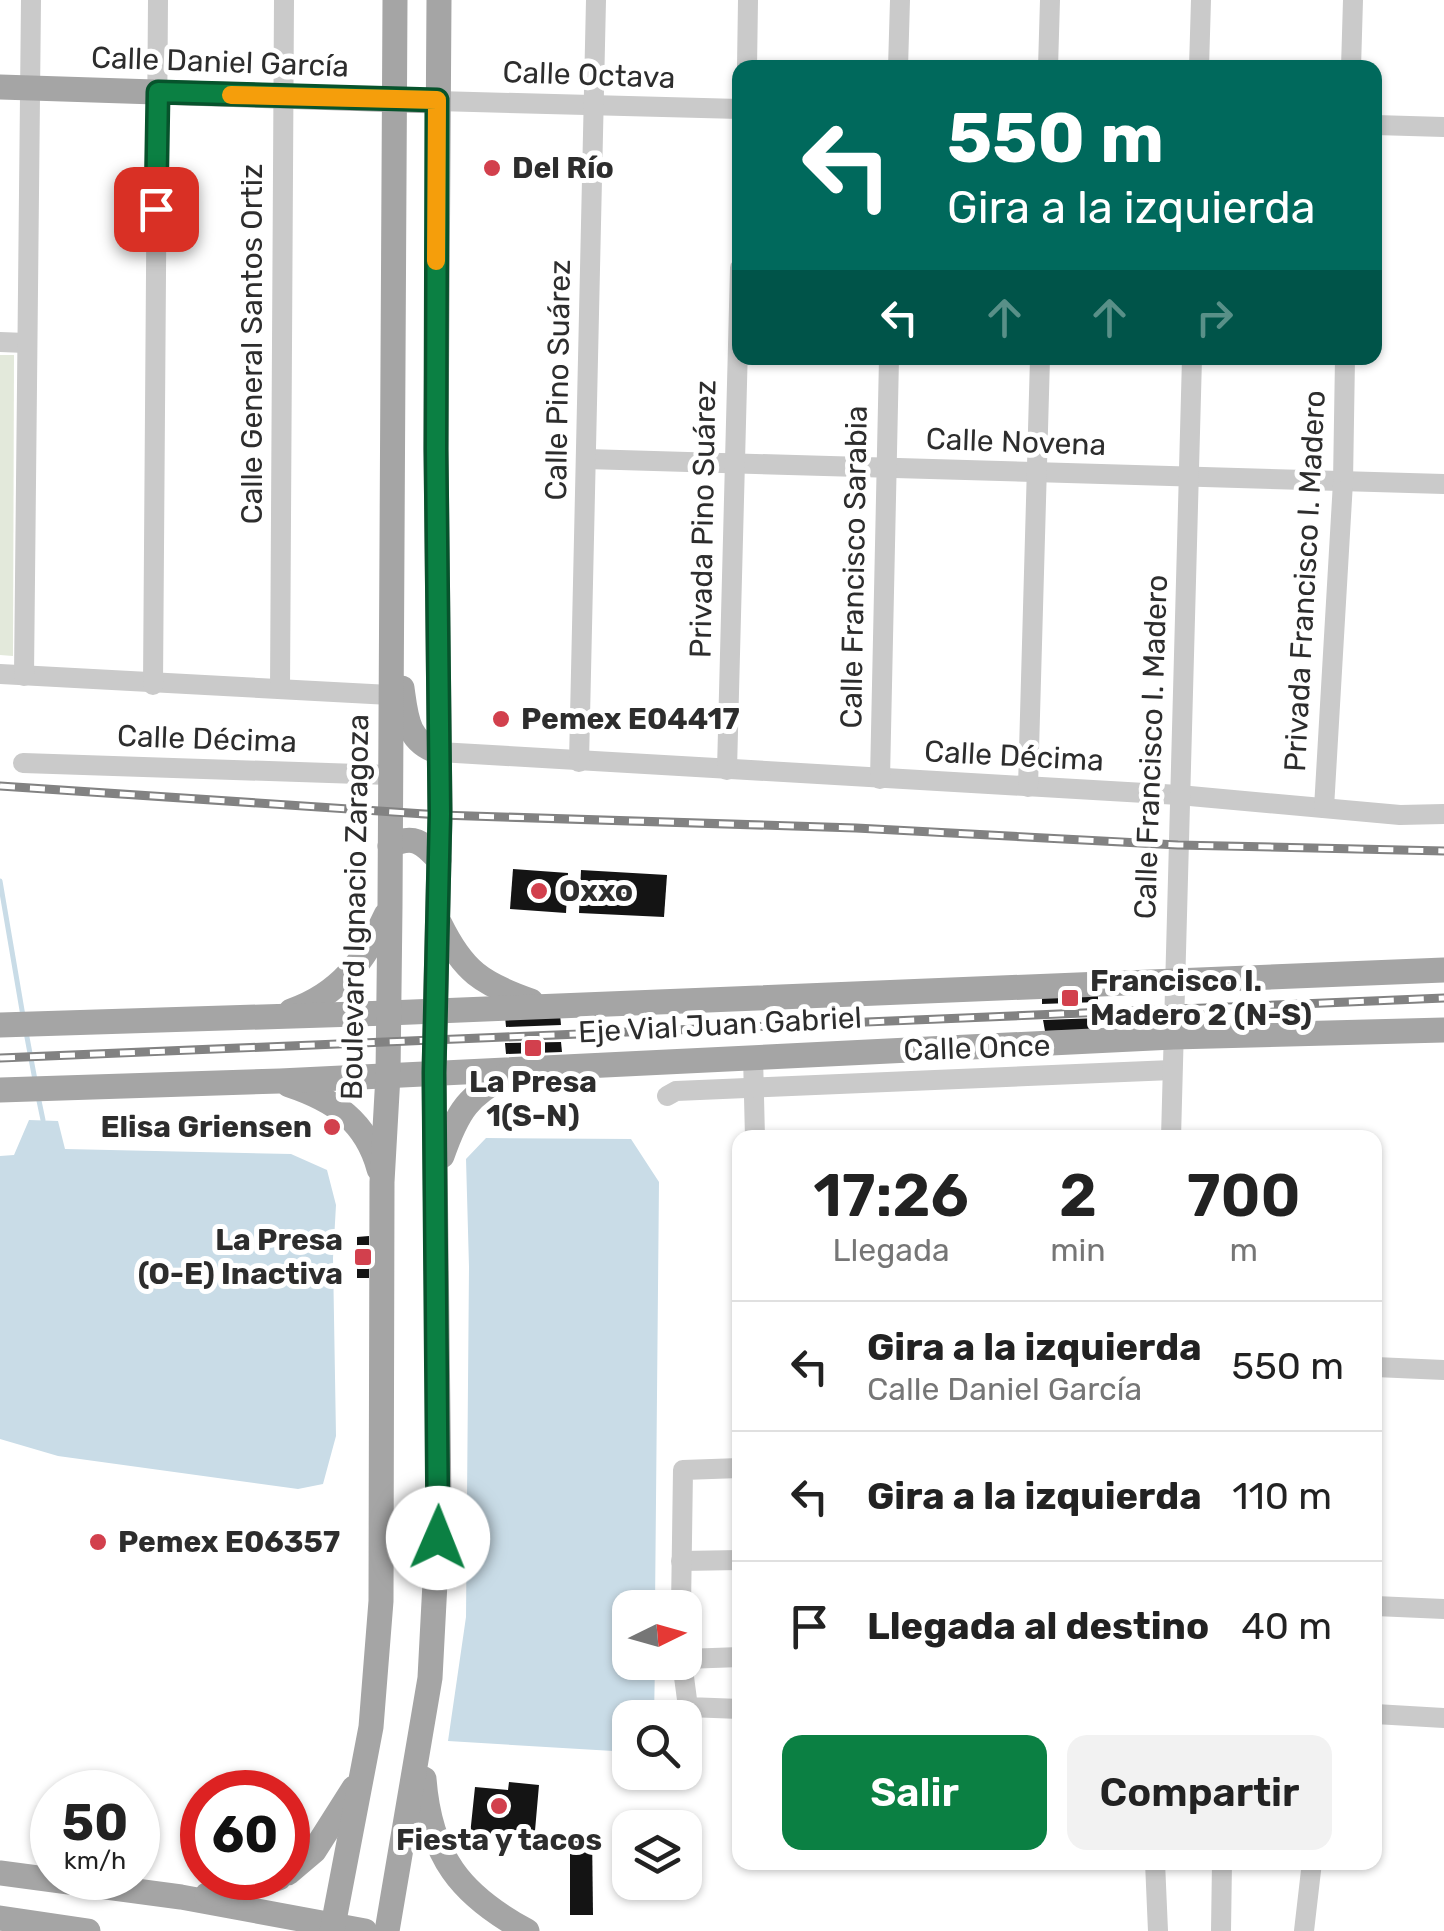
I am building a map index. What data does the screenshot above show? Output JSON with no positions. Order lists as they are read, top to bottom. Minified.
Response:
{"streets":{"main road":["Calle Daniel García","Boulevard Ignacio Zaragoza","Eje Vial Juan Gabriel"],"street":["Calle Octava","Calle General Santos Ortiz","Calle Pino Suárez","Calle Novena","Privada Pino Suárez","Calle Francisco Sarabia","Privada Francisco I. Madero","Calle Décima","Calle Francisco I. Madero","Calle Once"]},"crossings":[["Calle Daniel García","Calle Octava"],["Calle Daniel García","Calle General Santos Ortiz"],["Calle Daniel García","Boulevard Ignacio Zaragoza"],["Calle Octava","Calle Pino Suárez"],["Calle Pino Suárez","Calle Novena"],["Calle Pino Suárez","Calle Décima"],["Calle Novena","Privada Pino Suárez"],["Calle Novena","Calle Francisco Sarabia"],["Calle Novena","Privada Francisco I. Madero"],["Calle Novena","Calle Francisco I. Madero"],["Privada Pino Suárez","Calle Décima"],["Calle Francisco Sarabia","Calle Décima"],["Privada Francisco I. Madero","Calle Décima"],["Calle Décima","Calle Francisco I. Madero"],["Calle Décima","Boulevard Ignacio Zaragoza"],["Calle Francisco I. Madero","Eje Vial Juan Gabriel"],["Calle Francisco I. Madero","Calle Once"],["Boulevard Ignacio Zaragoza","Eje Vial Juan Gabriel"]],"places":{"other":["Del Río","Pemex E04417","Oxxo","Elisa Griensen","Pemex E06357","Fiesta y tacos"],"transit":["Francisco I. Madero 2 (N-S)","La Presa 1(S-N)","La Presa (O-E) Inactiva"]},"north":"right","page":{"turn":["550 m","Gira a la izquierda"],"eta":["17:26","Llegada","2","min","700","m"],"list":[{"name":"Gira a la izquierda","note":"Calle Daniel García","value":"550 m"},{"name":"Gira a la izquierda","value":"110 m"},{"name":"Llegada al destino","value":"40 m"}],"buttons":["Salir","Compartir"],"speed":"50 km/h","limit":"60"}}
